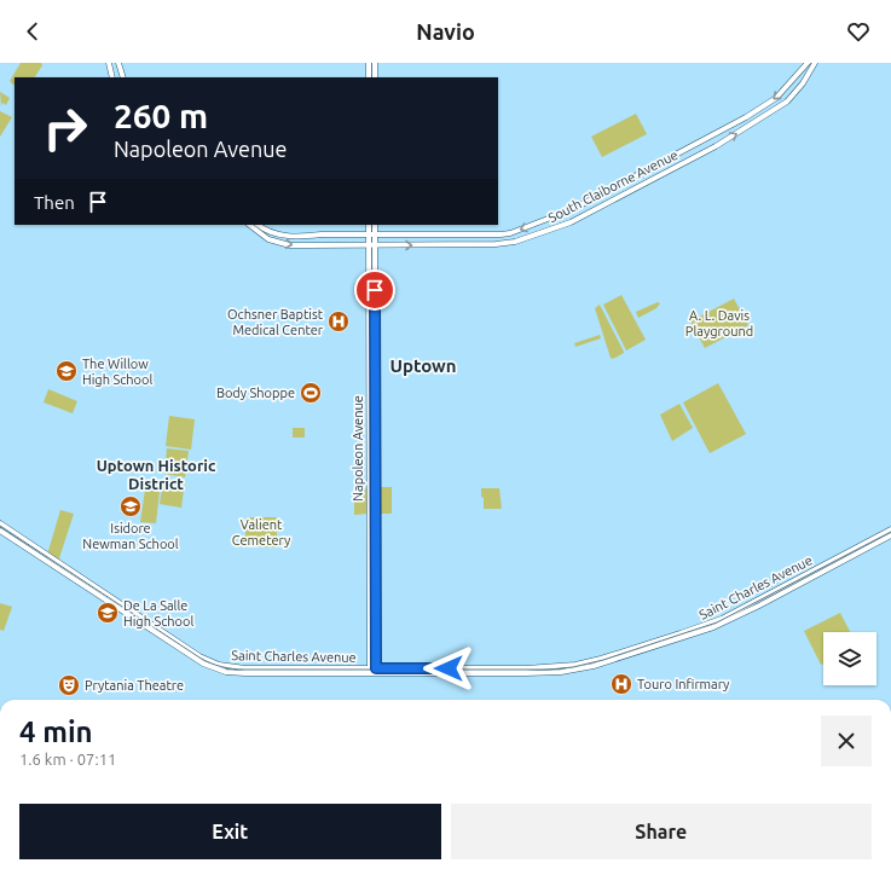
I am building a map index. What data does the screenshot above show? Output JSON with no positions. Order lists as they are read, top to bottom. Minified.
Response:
{"streets":{"main road":["South Claiborne Avenue","Napoleon Avenue","Saint Charles Avenue"]},"crossings":[["South Claiborne Avenue","Napoleon Avenue"],["Napoleon Avenue","Saint Charles Avenue"]],"districts":["Uptown","Uptown Historic District"],"parks":["A. L. Davis Playground","Valient Cemetery"],"places":{"hospital":["Ochsner Baptist Medical Center","Touro Infirmary"],"school or university":["The Willow High School","Isidore Newman School","De La Salle High School"],"sports":["Body Shoppe"],"theatre":["Prytania Theatre"]},"page":{"header":"Navio","turn":["260 m","Napoleon Avenue"],"then":"Then","heading":["4 min","1.6 km · 07:11"],"buttons":["Exit","Share"]}}
